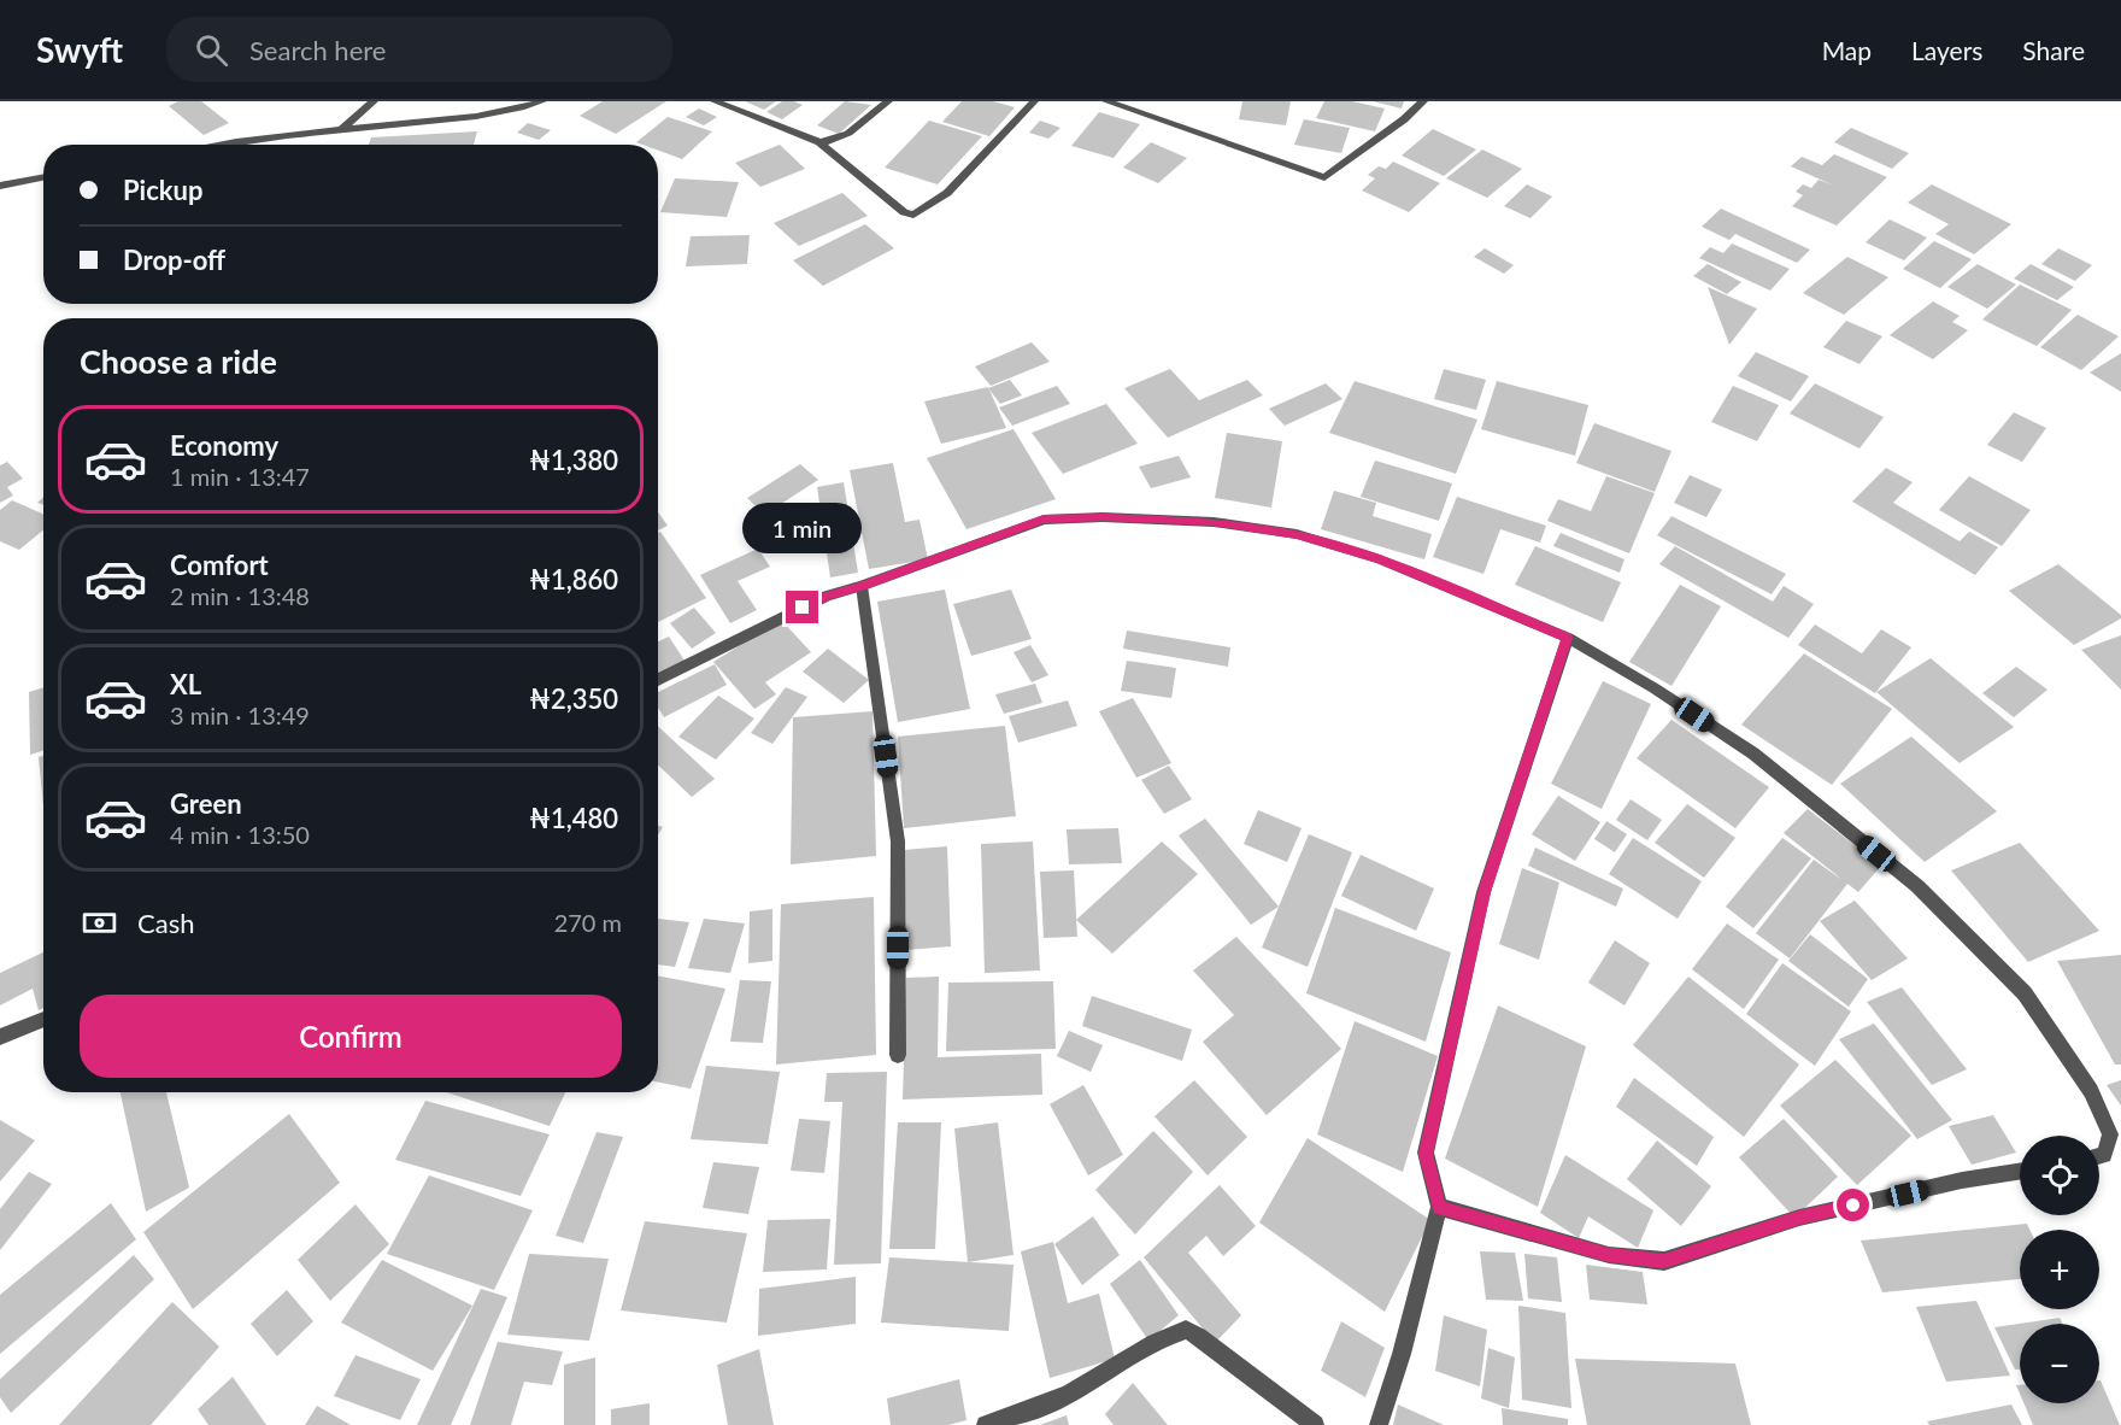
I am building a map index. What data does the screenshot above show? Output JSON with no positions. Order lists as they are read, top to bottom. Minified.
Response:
{"page":{"header":"Swyft","search":"Search here","nav":["Map","Layers","Share"],"banner":["Pickup","Drop-off"],"heading":"Choose a ride","list":[{"name":"Economy","note":"1 min · 13:47","value":"₦1,380"},{"name":"Comfort","note":"2 min · 13:48","value":"₦1,860"},{"name":"XL","note":"3 min · 13:49","value":"₦2,350"},{"name":"Green","note":"4 min · 13:50","value":"₦1,480"}],"bubble":"1 min","pay":["Cash","270 m"],"buttons":"Confirm","map_buttons":["+","−"]}}
